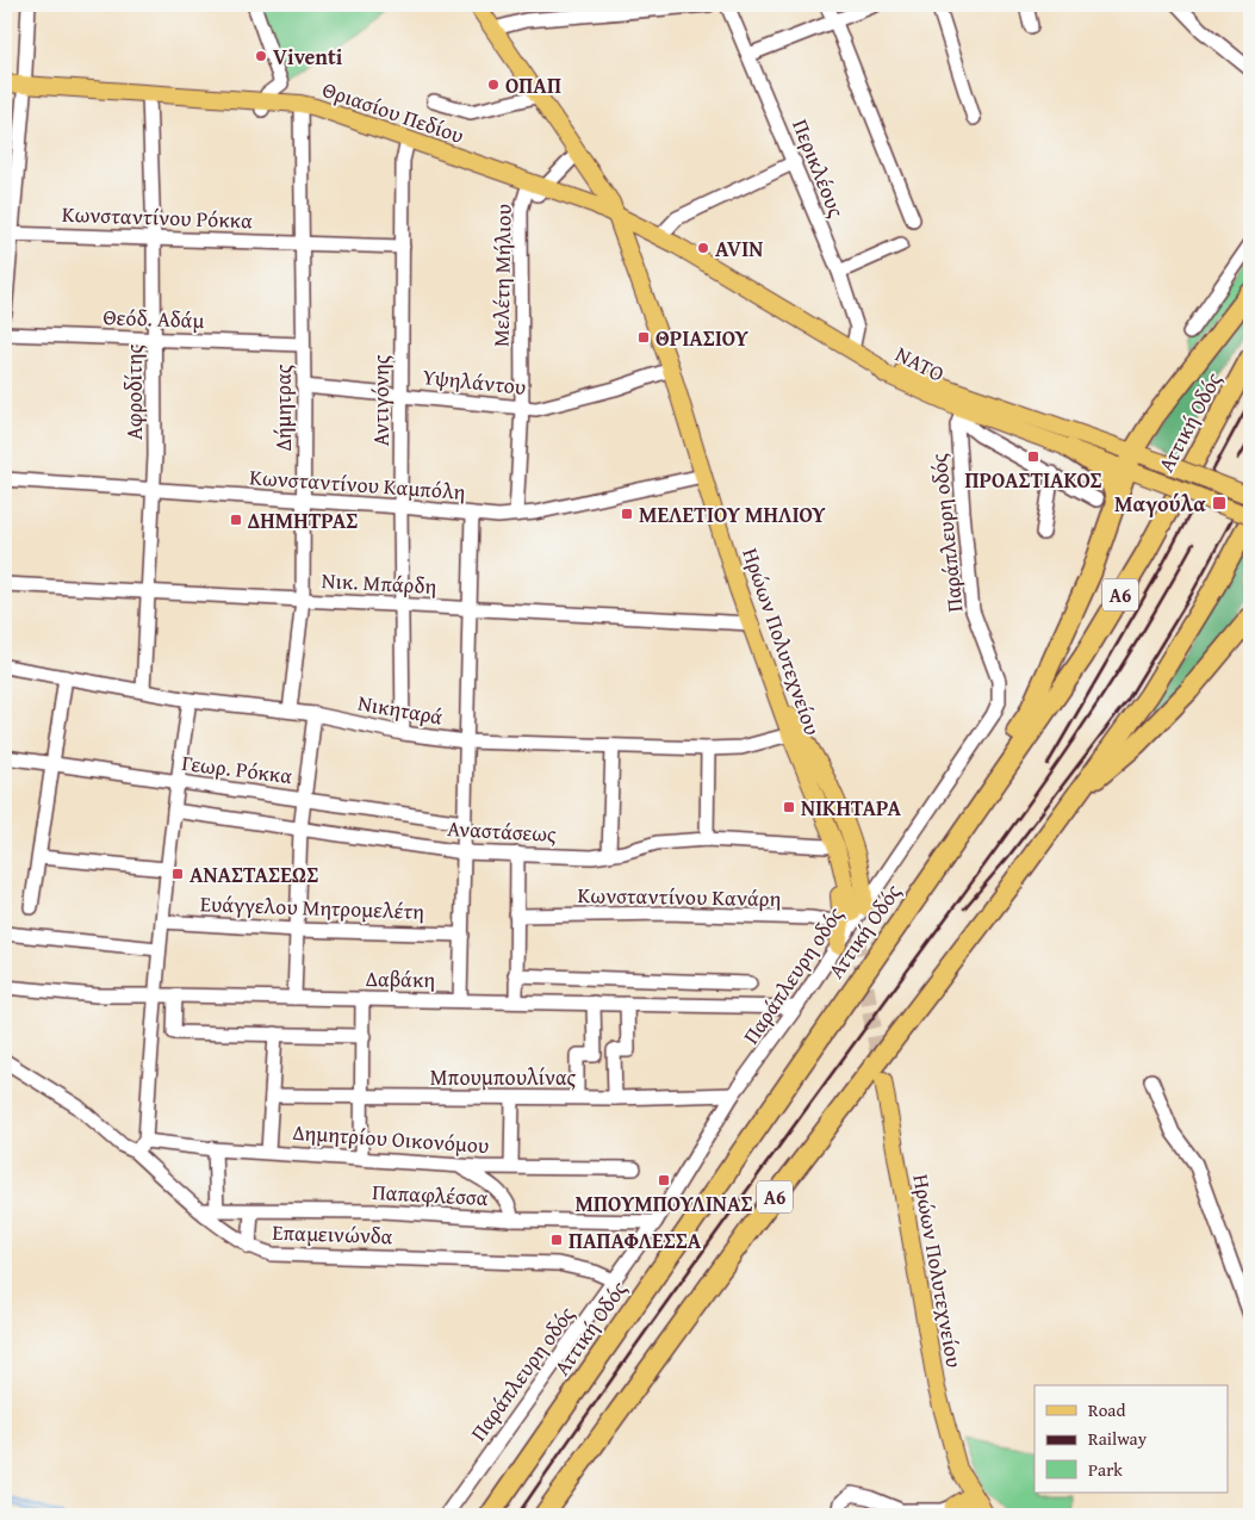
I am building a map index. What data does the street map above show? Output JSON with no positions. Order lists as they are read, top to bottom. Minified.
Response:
{"streets":{"highway":["Αττική Οδός","Α6"],"main road":["Θριασίου Πεδίου","ΝΑΤΟ","Ηρώων Πολυτεχνείου"],"street":["Περικλέους","Κωνσταντίνου Ρόκκα","Μελέτη Μήλιου","Θεόδ. Αδάμ","Υψηλάντου","Αφροδίτης","Αντιγόνης","Δήμητρας","Κωνσταντίνου Καμπόλη","Παράπλευρη οδός","Νικ. Μπάρδη","Νικηταρά","Γεωρ. Ρόκκα","Αναστάσεως","Κωνσταντίνου Κανάρη","Ευάγγελου Μητρομελέτη","Δαβάκη","Μπουμπουλίνας","Δημητρίου Οικονόμου","Παπαφλέσσα","Επαμεινώνδα"]},"crossings":[["Θριασίου Πεδίου","Περικλέους"],["Θριασίου Πεδίου","Μελέτη Μήλιου"],["Θριασίου Πεδίου","ΝΑΤΟ"],["Θριασίου Πεδίου","Αφροδίτης"],["Θριασίου Πεδίου","Αντιγόνης"],["Θριασίου Πεδίου","Δήμητρας"],["Θριασίου Πεδίου","Ηρώων Πολυτεχνείου"],["Κωνσταντίνου Ρόκκα","Αφροδίτης"],["Κωνσταντίνου Ρόκκα","Αντιγόνης"],["Κωνσταντίνου Ρόκκα","Δήμητρας"],["Μελέτη Μήλιου","Υψηλάντου"],["Μελέτη Μήλιου","Κωνσταντίνου Καμπόλη"],["Θεόδ. Αδάμ","Αφροδίτης"],["Θεόδ. Αδάμ","Δήμητρας"],["ΝΑΤΟ","Παράπλευρη οδός"],["ΝΑΤΟ","Α6"],["Υψηλάντου","Αντιγόνης"],["Υψηλάντου","Δήμητρας"],["Υψηλάντου","Ηρώων Πολυτεχνείου"],["Αφροδίτης","Κωνσταντίνου Καμπόλη"],["Αφροδίτης","Νικ. Μπάρδη"],["Αφροδίτης","Νικηταρά"],["Αντιγόνης","Κωνσταντίνου Καμπόλη"],["Αντιγόνης","Νικ. Μπάρδη"],["Αντιγόνης","Νικηταρά"],["Δήμητρας","Κωνσταντίνου Καμπόλη"],["Δήμητρας","Νικ. Μπάρδη"],["Δήμητρας","Νικηταρά"],["Κωνσταντίνου Καμπόλη","Ηρώων Πολυτεχνείου"],["Παράπλευρη οδός","Ηρώων Πολυτεχνείου"],["Παράπλευρη οδός","Κωνσταντίνου Κανάρη"],["Παράπλευρη οδός","Δαβάκη"],["Παράπλευρη οδός","Μπουμπουλίνας"],["Παράπλευρη οδός","Παπαφλέσσα"],["Παράπλευρη οδός","Επαμεινώνδα"],["Νικ. Μπάρδη","Ηρώων Πολυτεχνείου"],["Ηρώων Πολυτεχνείου","Νικηταρά"],["Ηρώων Πολυτεχνείου","Κωνσταντίνου Κανάρη"],["Παπαφλέσσα","Επαμεινώνδα"]],"places":{"other":["Viventi","ΟΠΑΠ","AVIN"],"transit":["ΘΡΙΑΣΙΟΥ","ΠΡΟΑΣΤΙΑΚΟΣ","Μαγούλα","ΜΕΛΕΤΙΟΥ ΜΗΛΙΟΥ","ΔΗΜΗΤΡΑΣ","ΝΙΚΗΤΑΡΑ","ΑΝΑΣΤΑΣΕΩΣ","ΜΠΟΥΜΠΟΥΛΙΝΑΣ","ΠΑΠΑΦΛΕΣΣΑ"]},"legend":["Road","Railway","Park"]}
